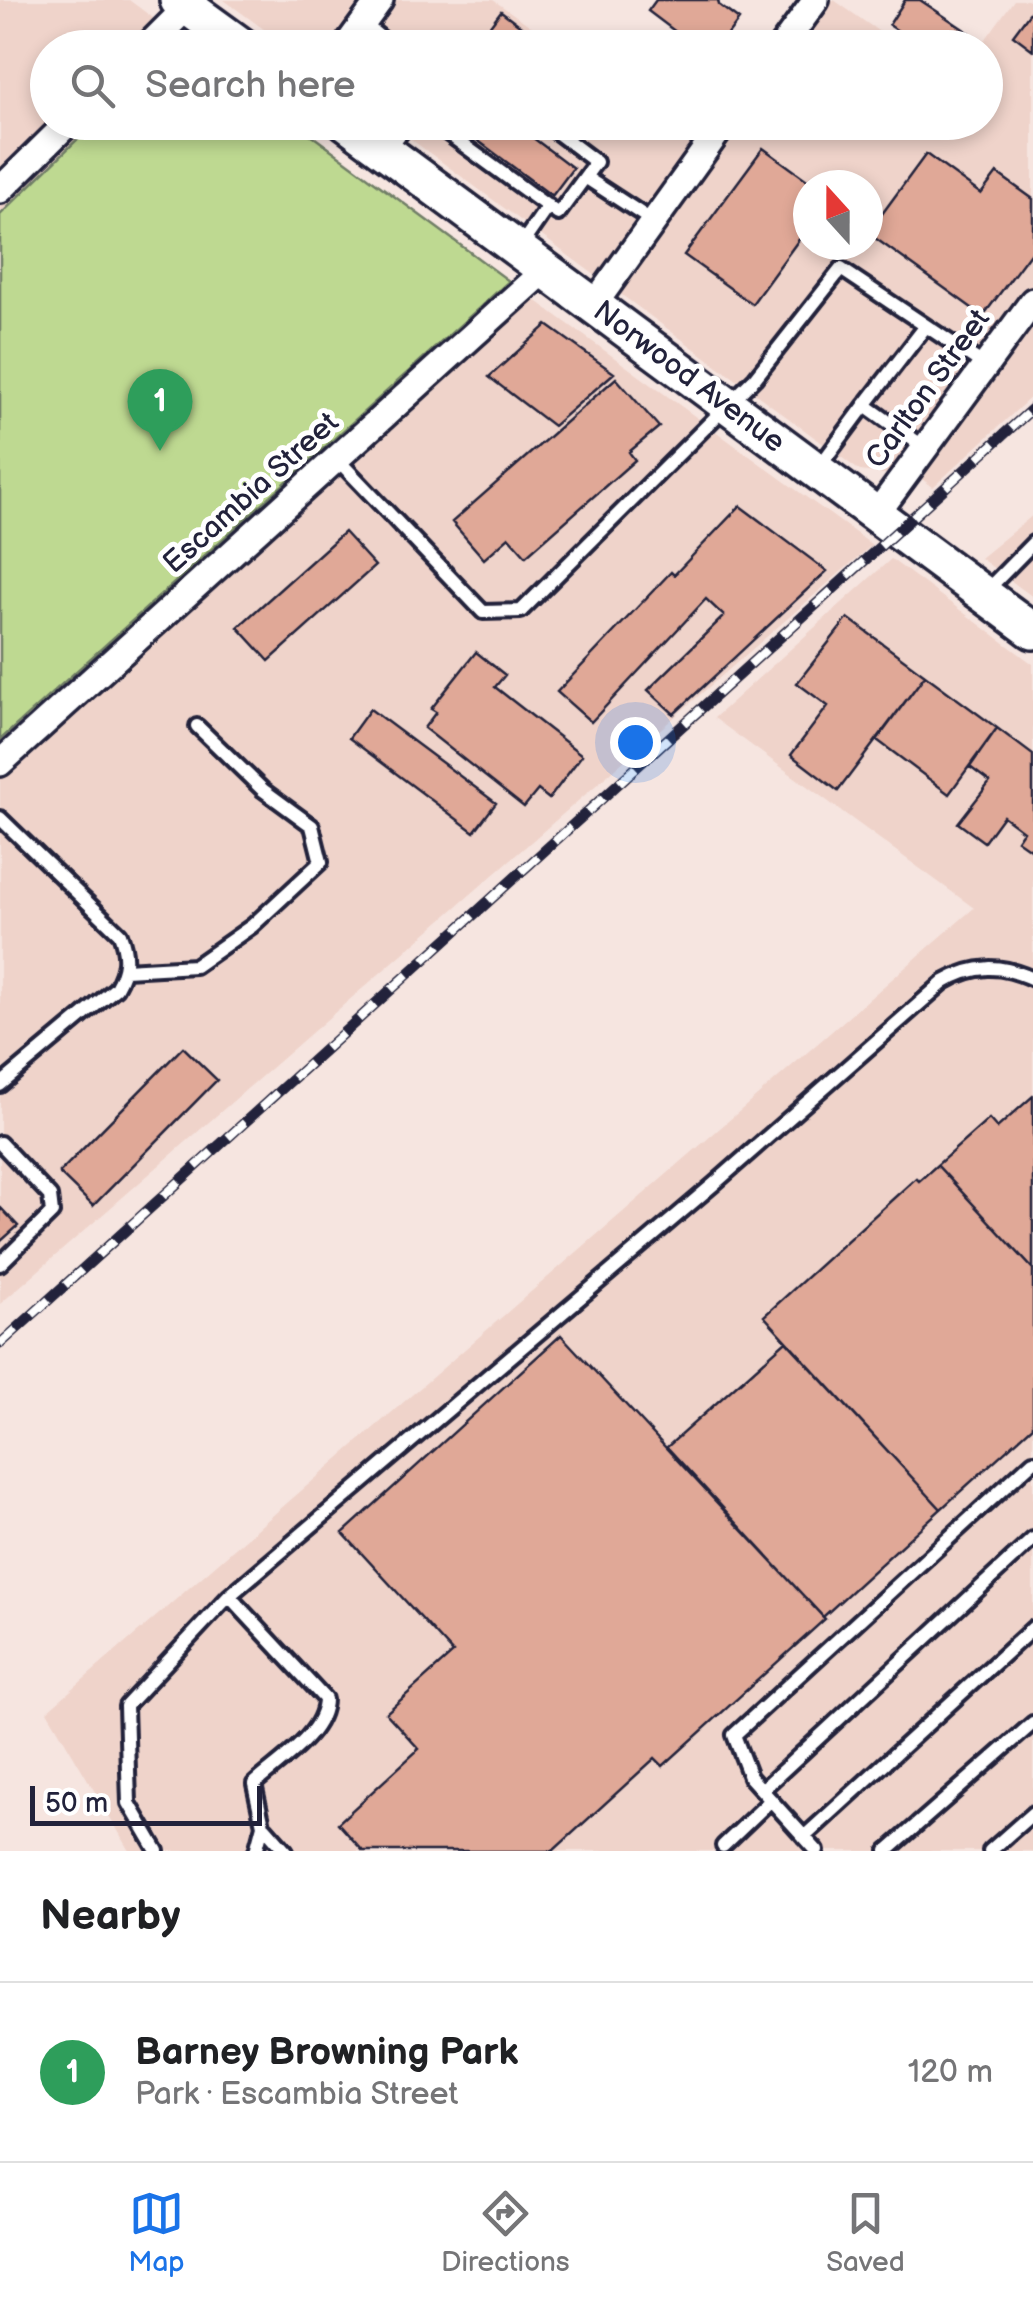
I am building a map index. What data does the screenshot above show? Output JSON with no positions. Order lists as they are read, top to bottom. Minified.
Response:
{"streets":{"main road":["Norwood Avenue"],"street":["Carlton Street","Escambia Street"]},"crossings":[["Norwood Avenue","Carlton Street"],["Norwood Avenue","Escambia Street"]],"scale_bar":"50 m","north":"top","page":{"search":"Search here","pins":"1","scale":"50 m","heading":"Nearby","list":[{"mark":"1","name":"Barney Browning Park","note":"Park · Escambia Street","value":"120 m"}],"nav":["Map","Directions","Saved"]}}
